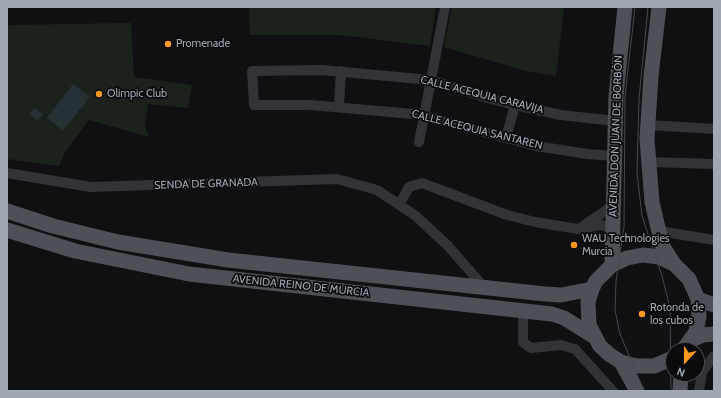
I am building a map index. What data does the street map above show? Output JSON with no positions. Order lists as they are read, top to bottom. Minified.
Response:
{"streets":{"main road":["AVENIDA DON JUAN DE BORBÓN","AVENIDA REINO DE MURCIA"],"street":["CALLE ACEQUIA CARAVIJA","CALLE ACEQUIA SANTAREN","SENDA DE GRANADA"]},"crossings":[["CALLE ACEQUIA CARAVIJA","CALLE ACEQUIA SANTAREN"],["CALLE ACEQUIA CARAVIJA","AVENIDA DON JUAN DE BORBÓN"],["CALLE ACEQUIA SANTAREN","AVENIDA DON JUAN DE BORBÓN"],["SENDA DE GRANADA","AVENIDA REINO DE MURCIA"]],"places":["Promenade","Olimpic Club","WAU Technologies Murcia","Rotonda de los cubos"],"north":"bottom"}
